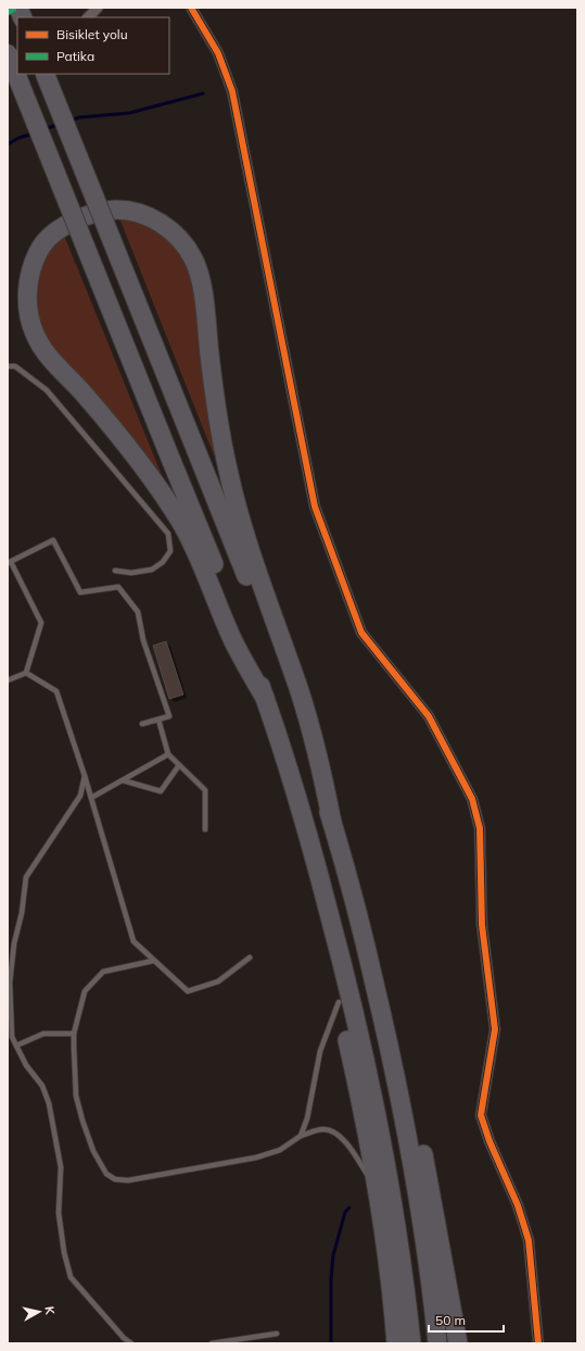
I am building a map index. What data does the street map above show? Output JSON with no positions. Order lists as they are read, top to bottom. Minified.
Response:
{"legend":["Bisiklet yolu","Patika"],"scale_bar":"50 m","north":"right"}
